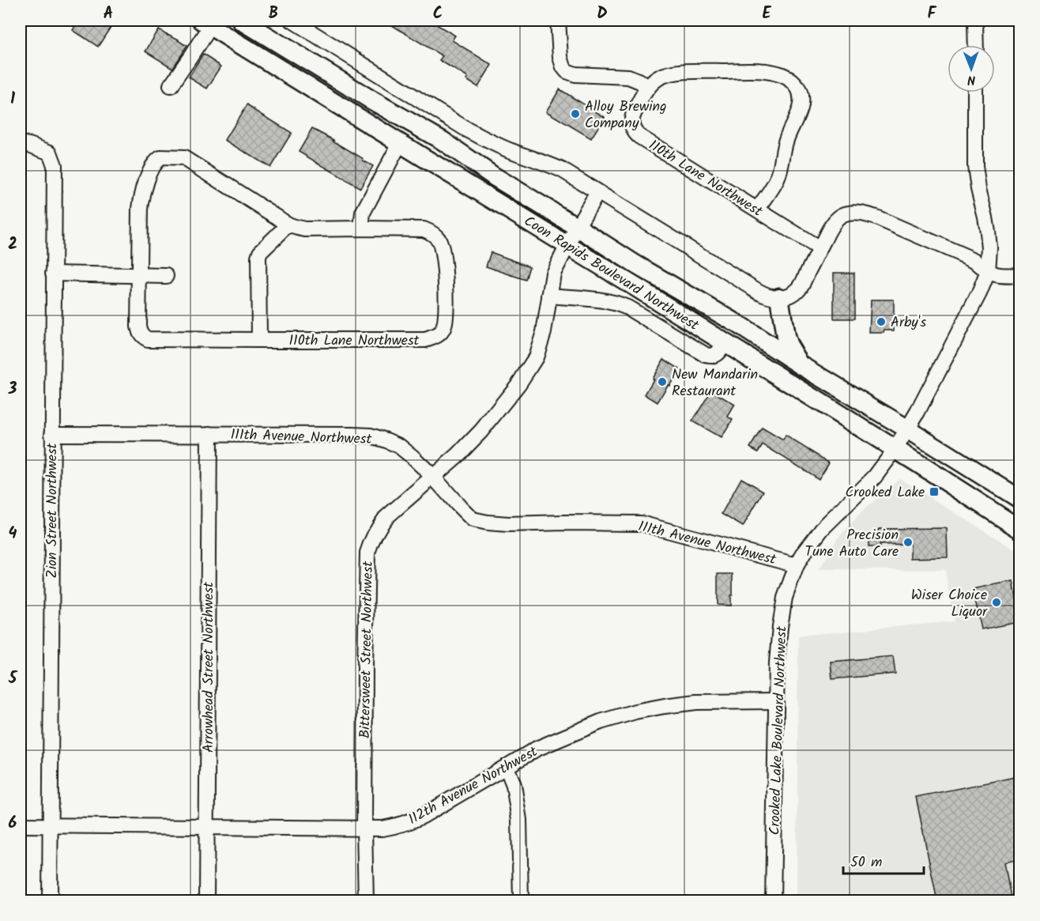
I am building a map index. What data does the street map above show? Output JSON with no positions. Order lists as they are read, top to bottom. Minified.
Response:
{"streets":{"main road":["Coon Rapids Boulevard Northwest"],"street":["110th Lane Northwest","111th Avenue Northwest","Zion Street Northwest","Bittersweet Street Northwest","Arrowhead Street Northwest","Crooked Lake Boulevard Northwest","112th Avenue Northwest"]},"crossings":[["Coon Rapids Boulevard Northwest","Bittersweet Street Northwest"],["Coon Rapids Boulevard Northwest","Crooked Lake Boulevard Northwest"],["111th Avenue Northwest","Zion Street Northwest"],["111th Avenue Northwest","Bittersweet Street Northwest"],["111th Avenue Northwest","Arrowhead Street Northwest"],["111th Avenue Northwest","Crooked Lake Boulevard Northwest"],["Zion Street Northwest","112th Avenue Northwest"],["Bittersweet Street Northwest","112th Avenue Northwest"],["Arrowhead Street Northwest","112th Avenue Northwest"],["Crooked Lake Boulevard Northwest","112th Avenue Northwest"]],"places":{"other":["Alloy Brewing Company","Arby's","New Mandarin Restaurant","Precision Tune Auto Care","Wiser Choice Liquor"],"transit":["Crooked Lake"]},"scale_bar":"50 m","north":"bottom","grid":{"columns":["A","B","C","D","E","F"],"rows":["1","2","3","4","5","6"]}}
